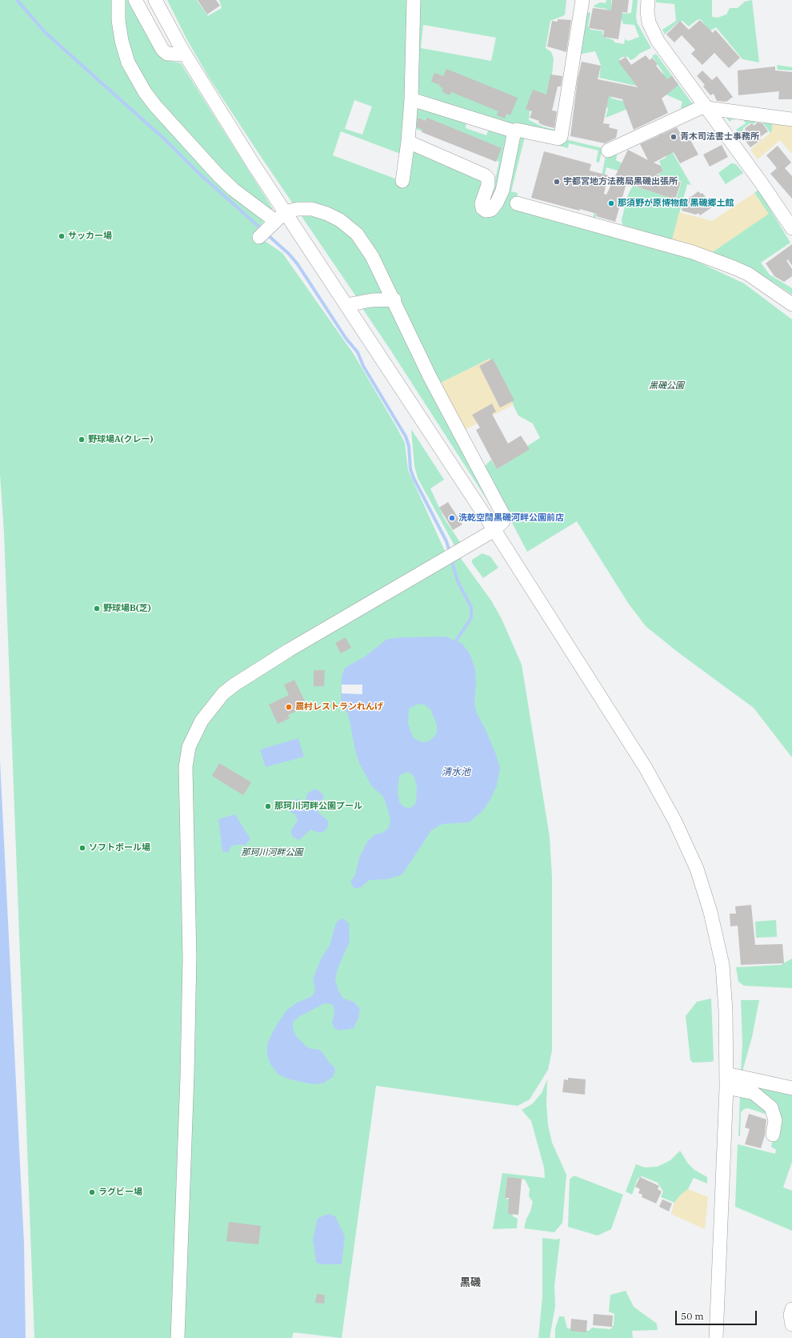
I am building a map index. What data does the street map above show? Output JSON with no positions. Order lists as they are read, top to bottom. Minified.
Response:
{"districts":["黒磯"],"water":["清水池"],"parks":["黒磯公園","那珂川河畔公園"],"places":["青木司法書士事務所","宇都宮地方法務局黒磯出張所","那須野が原博物館 黒磯郷土館","サッカー場","野球場A(クレー)","洗乾空間黒磯河畔公園前店","野球場B(芝)","農村レストランれんげ","那珂川河畔公園プール","ソフトボール場","ラグビー場"],"scale_bar":"50 m"}
